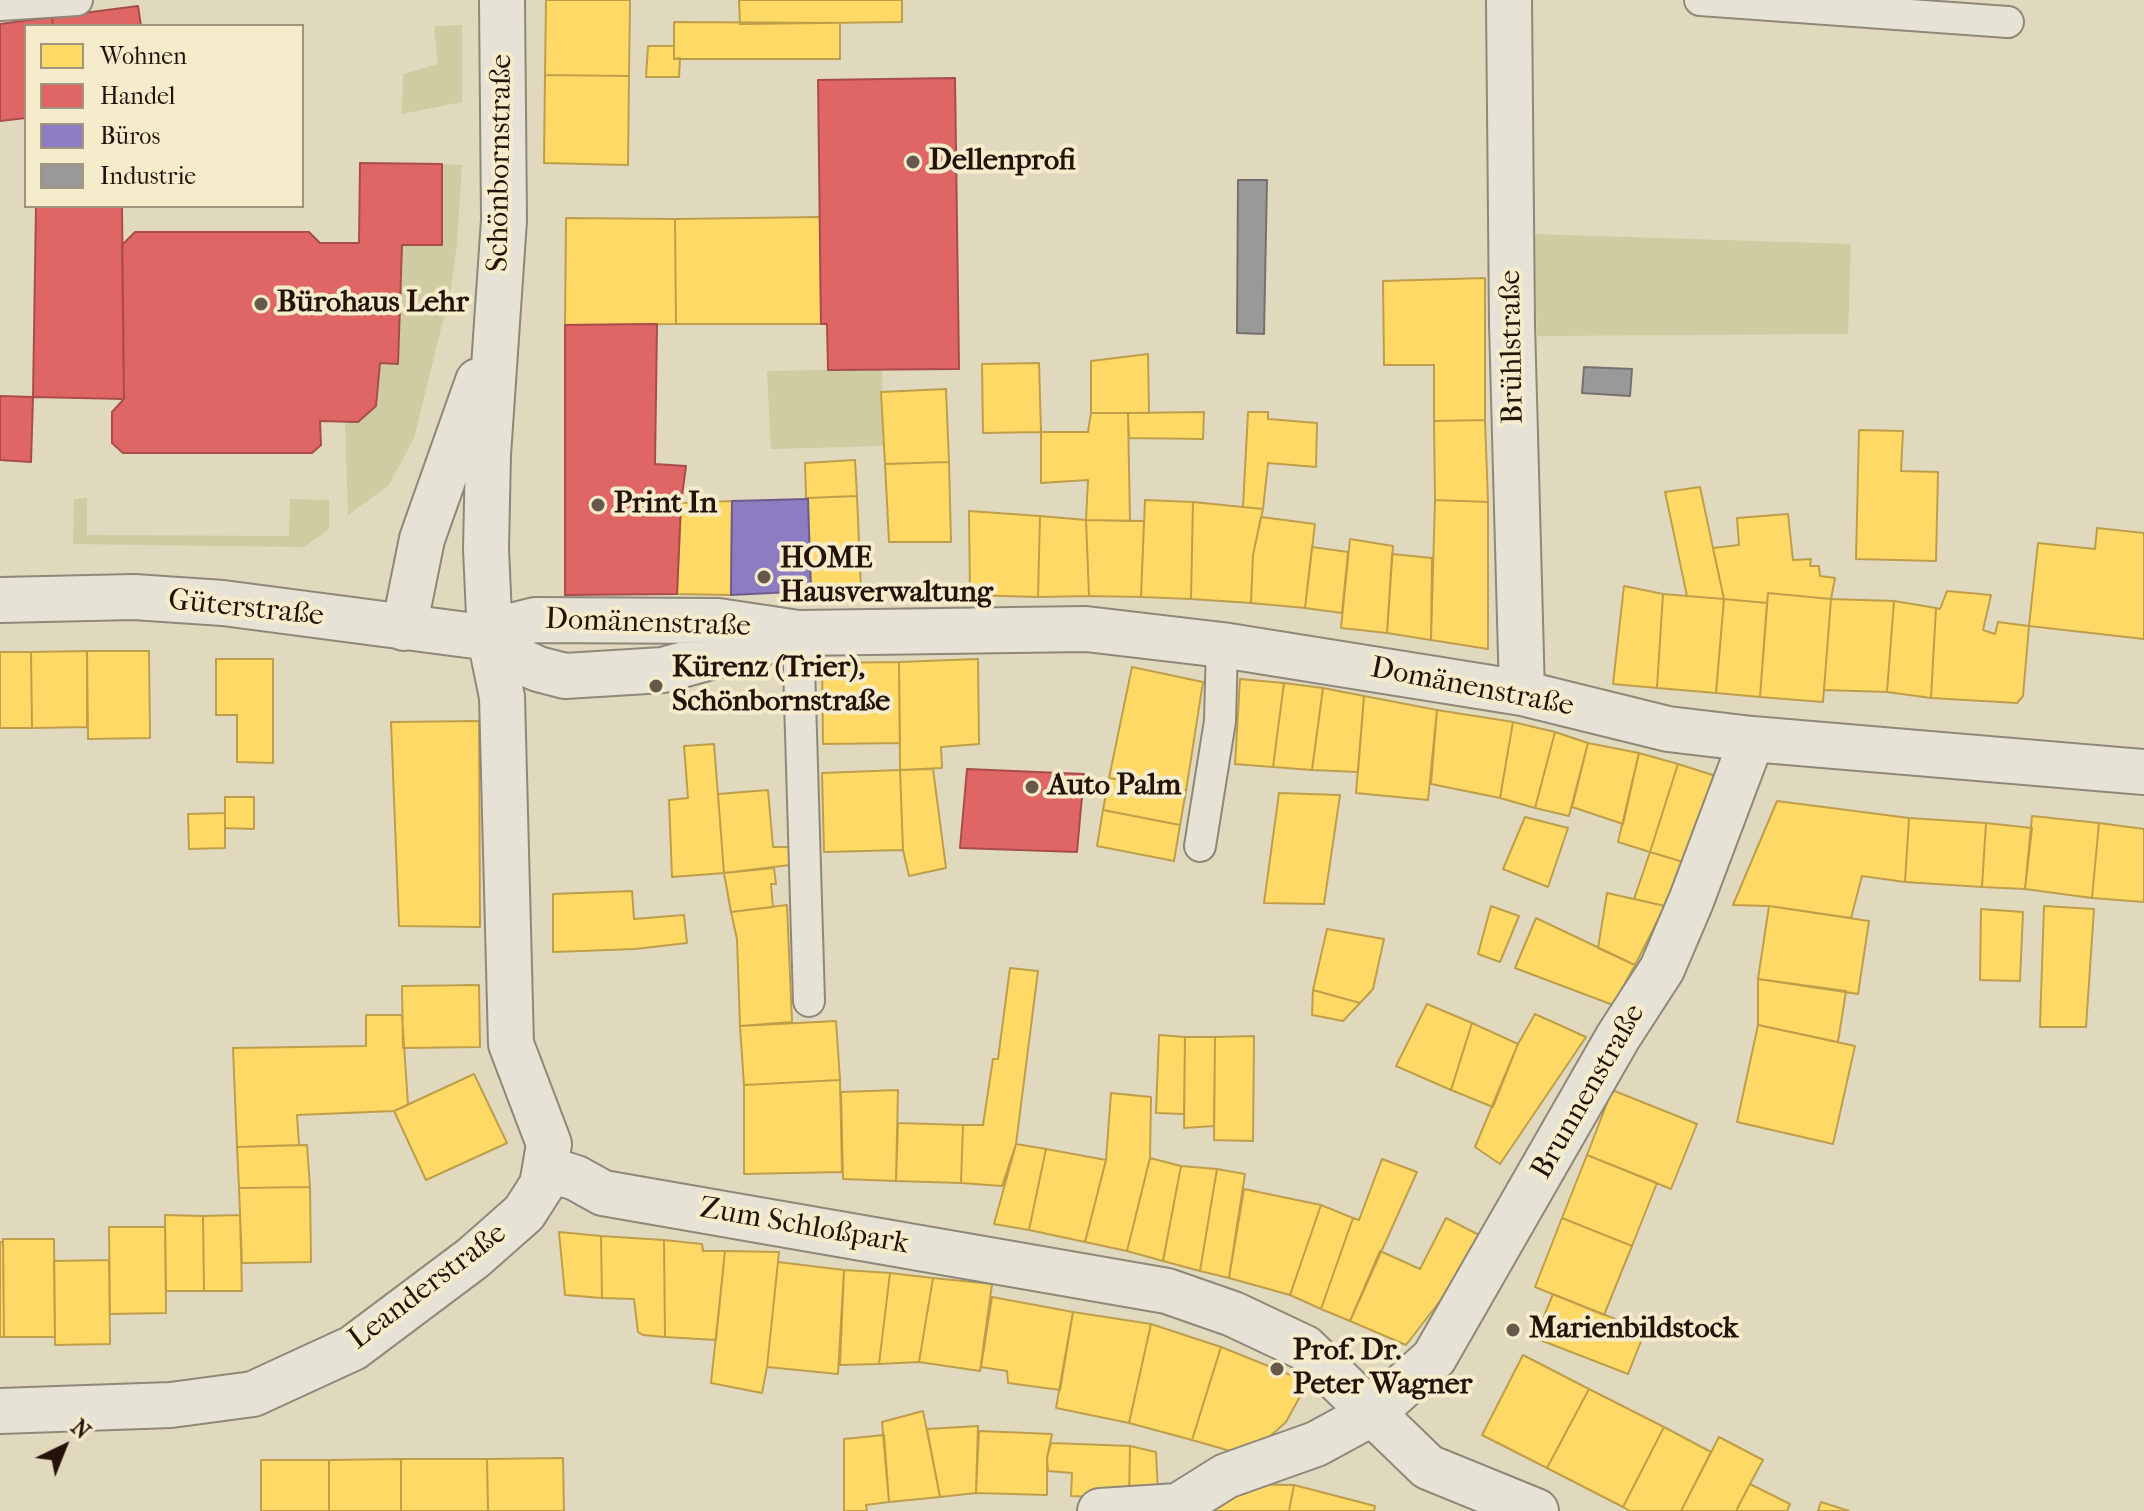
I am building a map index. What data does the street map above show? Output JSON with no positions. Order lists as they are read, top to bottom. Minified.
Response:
{"streets":{"street":["Schönbornstraße","Brühlstraße","Güterstraße","Domänenstraße","Brunnenstraße","Zum Schloßpark","Leanderstraße"]},"crossings":[["Schönbornstraße","Güterstraße"],["Schönbornstraße","Domänenstraße"],["Brühlstraße","Domänenstraße"],["Güterstraße","Domänenstraße"],["Domänenstraße","Brunnenstraße"],["Brunnenstraße","Zum Schloßpark"],["Zum Schloßpark","Leanderstraße"]],"places":["Dellenprofi","Bürohaus Lehr","Print In","HOME Hausverwaltung","Kürenz (Trier), Schönbornstraße","Auto Palm","Marienbildstock","Prof. Dr. Peter Wagner"],"legend":["Wohnen","Handel","Büros","Industrie"],"north":"top right"}
